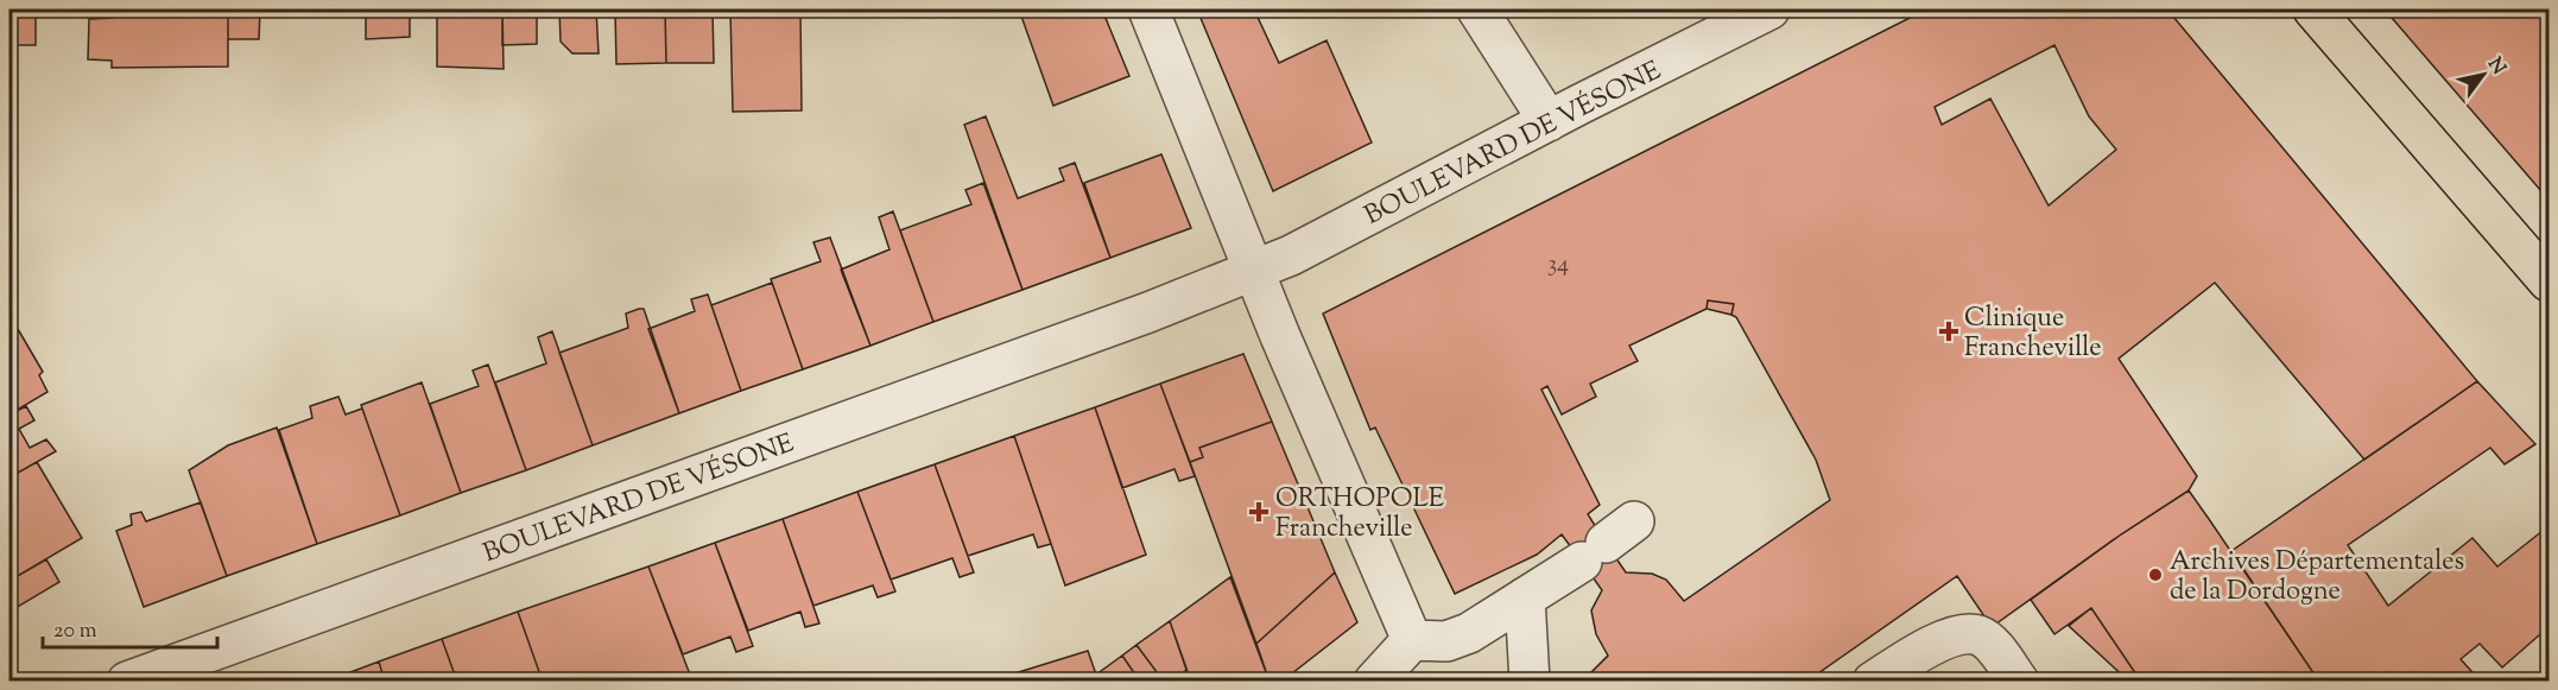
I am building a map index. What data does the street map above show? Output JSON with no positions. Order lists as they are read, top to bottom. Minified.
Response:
{"streets":{"street":["BOULEVARD DE VÉSONE"]},"places":{"health":["Clinique Francheville","ORTHOPOLE Francheville"],"other":["Archives Départementales de la Dordogne"]},"house_numbers":["34"],"scale_bar":"20 m","north":"top right"}
